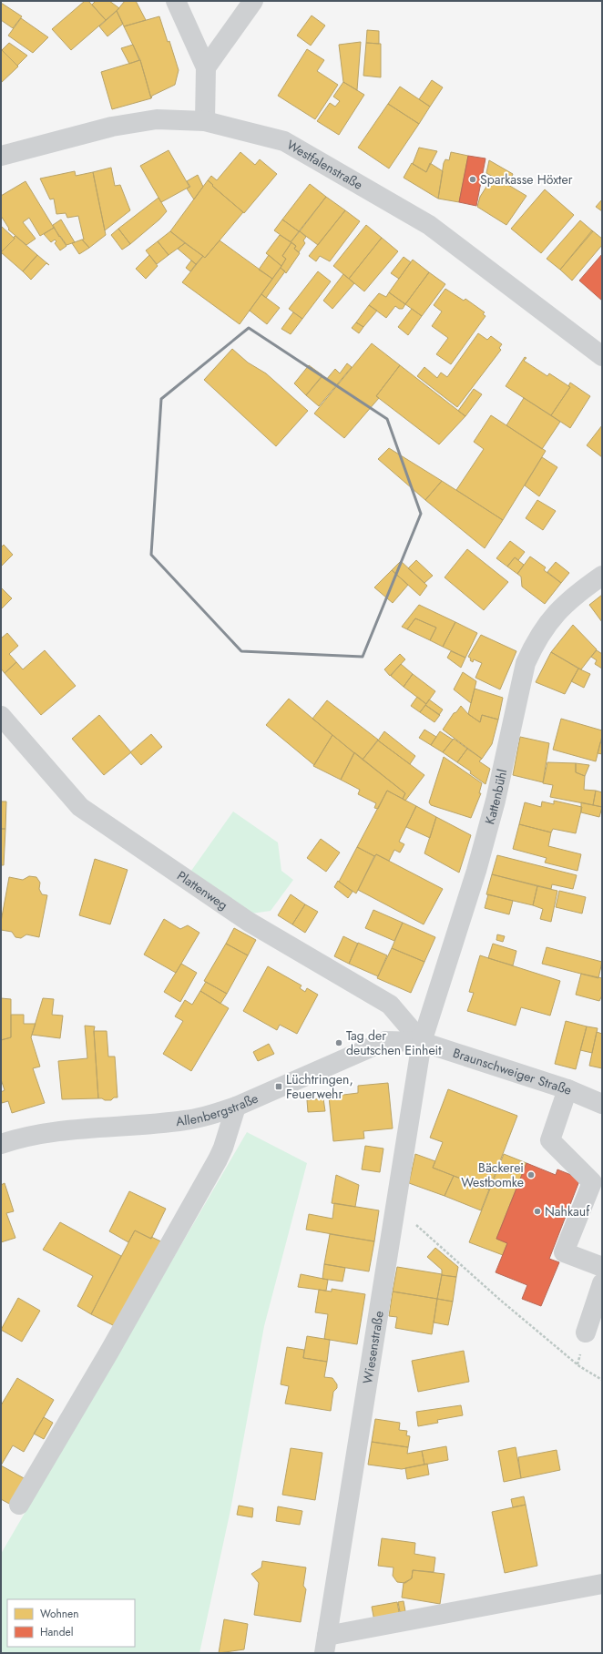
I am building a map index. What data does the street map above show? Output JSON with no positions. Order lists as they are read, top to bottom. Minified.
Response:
{"streets":{"street":["Westfalenstraße","Kattenbühl","Plattenweg","Braunschweiger Straße","Allenbergstraße","Wiesenstraße"]},"crossings":[["Kattenbühl","Plattenweg"],["Kattenbühl","Braunschweiger Straße"],["Kattenbühl","Allenbergstraße"],["Kattenbühl","Wiesenstraße"],["Plattenweg","Braunschweiger Straße"],["Plattenweg","Allenbergstraße"],["Plattenweg","Wiesenstraße"],["Braunschweiger Straße","Allenbergstraße"],["Braunschweiger Straße","Wiesenstraße"],["Allenbergstraße","Wiesenstraße"]],"places":{"other":["Sparkasse Höxter","Tag der deutschen Einheit","Bäckerei Westbomke","Nahkauf"],"transit":["Lüchtringen, Feuerwehr"]},"legend":["Wohnen","Handel"]}
